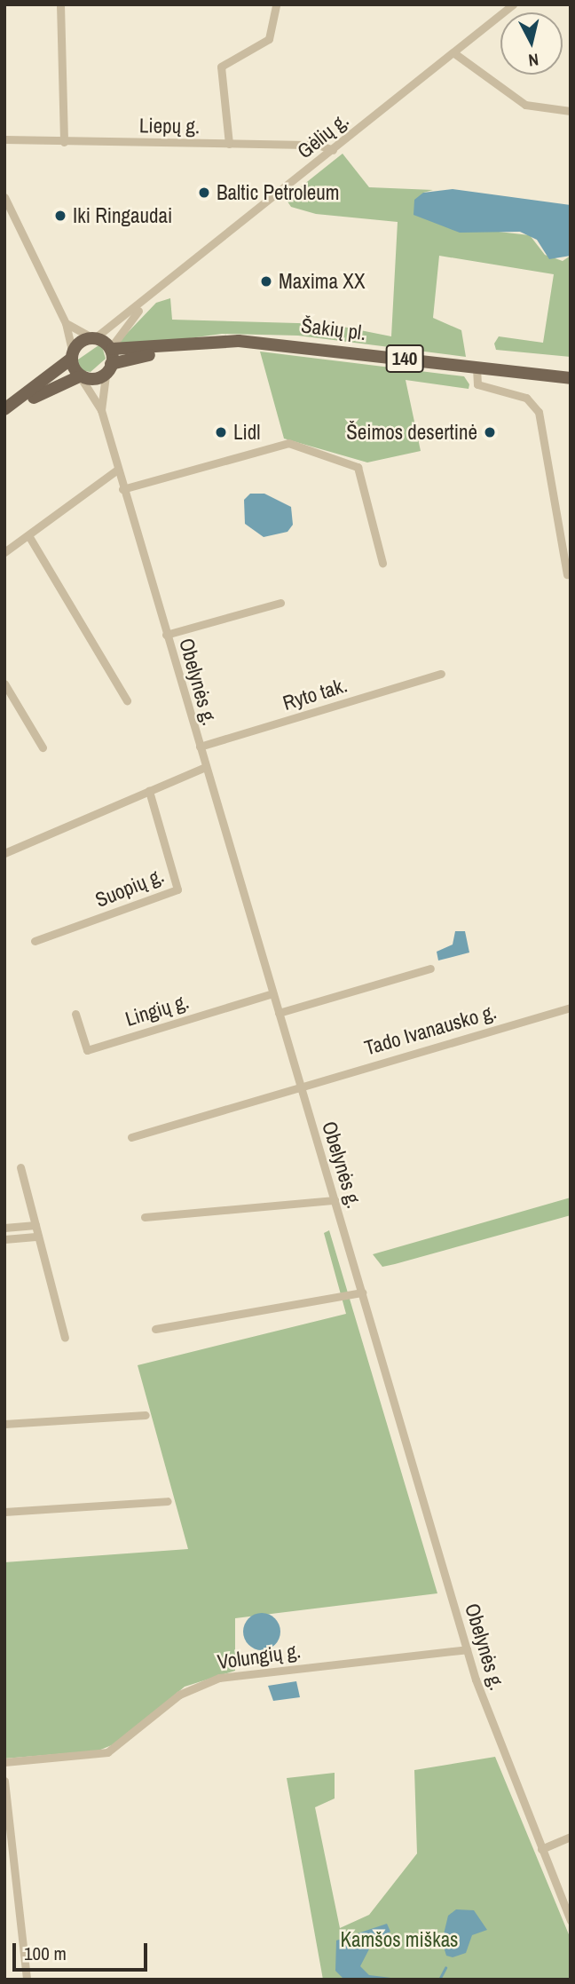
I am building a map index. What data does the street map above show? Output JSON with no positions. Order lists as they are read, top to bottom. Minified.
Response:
{"streets":{"main road":["Šakių pl.","140"],"street":["Liepų g.","Gėlių g.","Obelynės g.","Ryto tak.","Suopių g.","Lingių g.","Tado Ivanausko g.","Volungių g."]},"crossings":[["Liepų g.","Gėlių g."],["Gėlių g.","Šakių pl."],["Gėlių g.","140"],["Šakių pl.","140"],["Šakių pl.","Obelynės g."],["140","Obelynės g."],["Obelynės g.","Ryto tak."],["Obelynės g.","Lingių g."],["Obelynės g.","Tado Ivanausko g."],["Obelynės g.","Volungių g."]],"parks":["Kamšos miškas"],"places":["Baltic Petroleum","Iki Ringaudai","Maxima XX","Lidl","Šeimos desertinė"],"scale_bar":"100 m","north":"bottom"}
